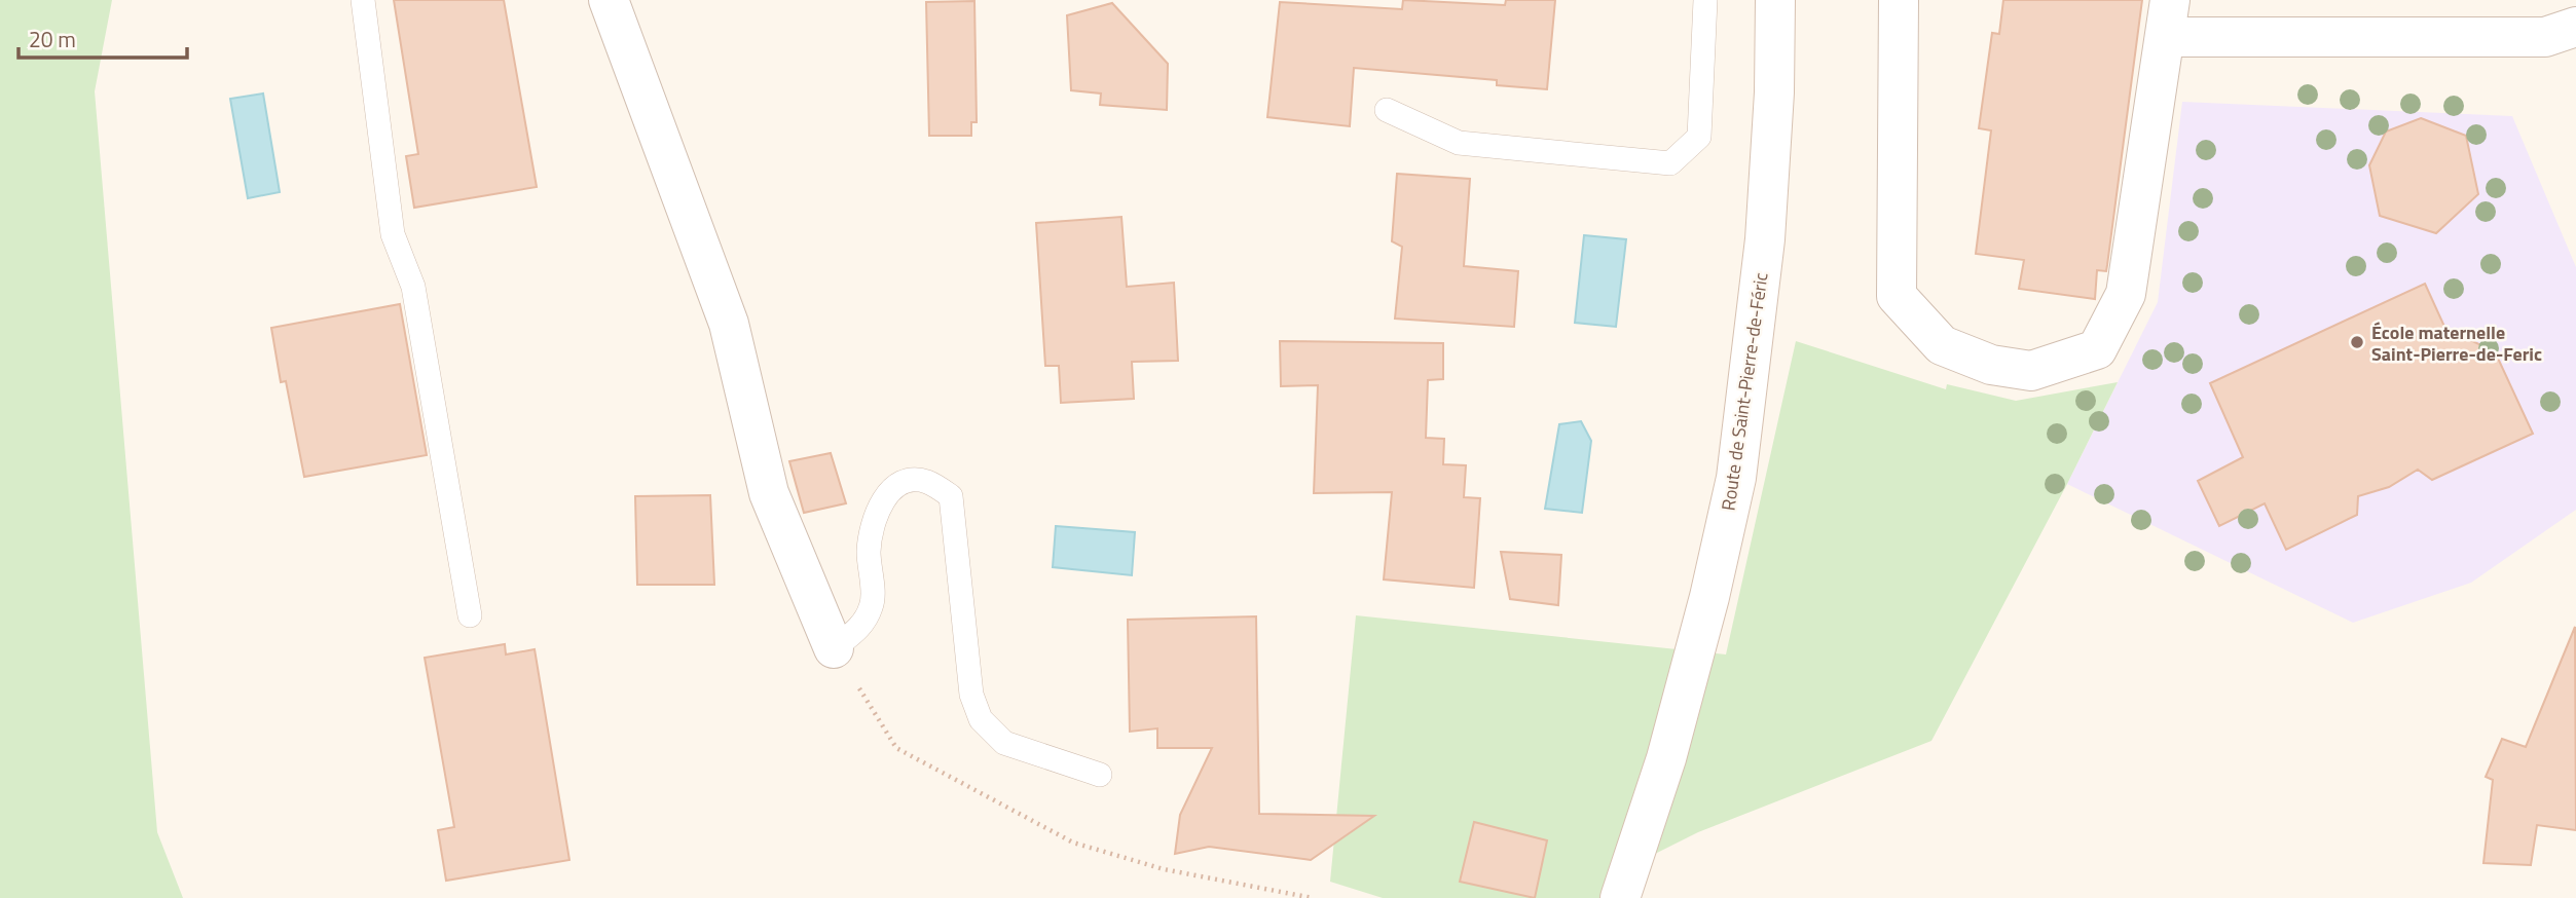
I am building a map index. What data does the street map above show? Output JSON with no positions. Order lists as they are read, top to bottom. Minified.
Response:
{"streets":{"street":["Route de Saint-Pierre-de-Féric"]},"places":["École maternelle Saint-Pierre-de-Feric"],"scale_bar":"20 m"}
